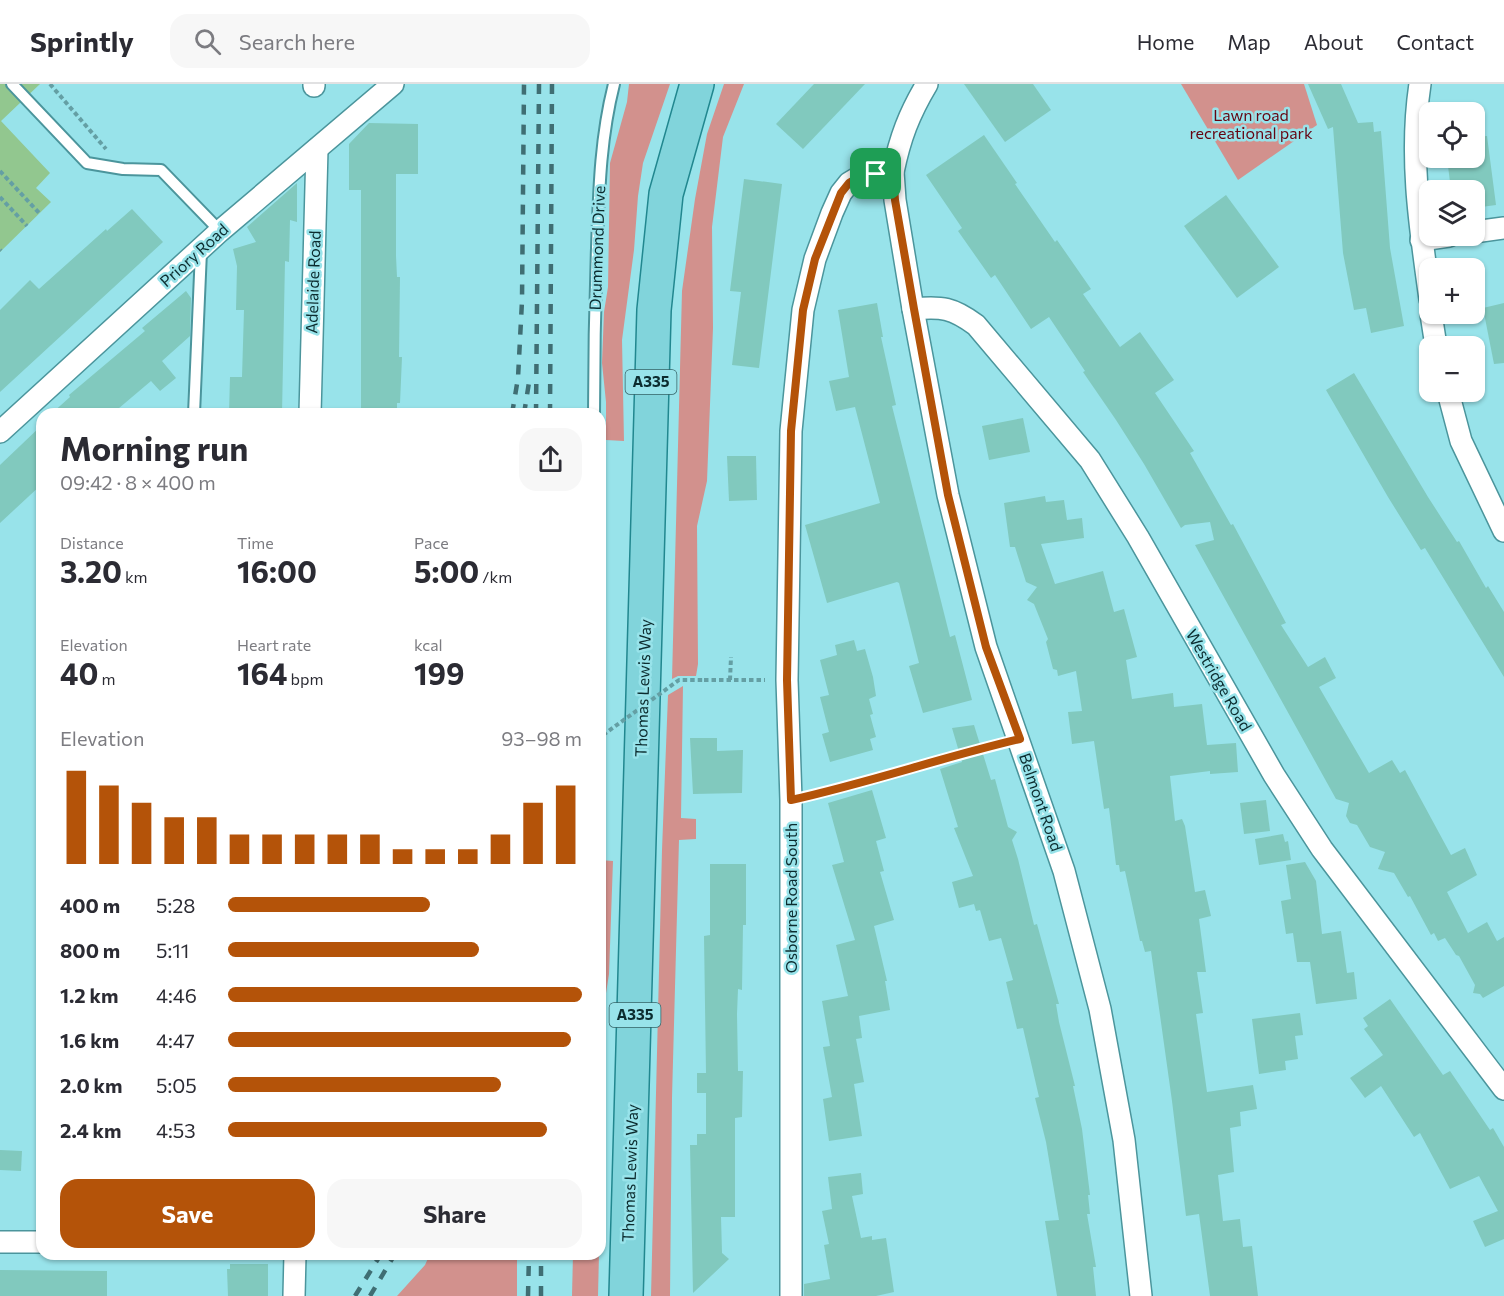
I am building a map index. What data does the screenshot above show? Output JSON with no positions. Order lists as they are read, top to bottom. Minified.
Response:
{"streets":{"main road":["A335","Thomas Lewis Way"],"street":["Priory Road","Adelaide Road","Westridge Road","Belmont Road","Osborne Road South"],"lane":["Drummond Drive"]},"crossings":[["Priory Road","Adelaide Road"],["Westridge Road","Belmont Road"],["Belmont Road","Osborne Road South"]],"parks":["Lawn road recreational park"],"page":{"header":"Sprintly","search":"Search here","nav":["Home","Map","About","Contact"],"map_buttons":["+","−"],"heading":["Morning run","09:42 · 8 × 400 m"],"stats":[["Distance","3.20 km"],["Time","16:00"],["Pace","5:00 /km"],["Elevation","40 m"],["Heart rate","164 bpm"],["kcal","199"]],"chart":["Elevation","93–98 m"],"list":[{"name":"400 m","note":"5:28"},{"name":"800 m","note":"5:11"},{"name":"1.2 km","note":"4:46"},{"name":"1.6 km","note":"4:47"},{"name":"2.0 km","note":"5:05"},{"name":"2.4 km","note":"4:53"}],"buttons":["Save","Share"]}}
